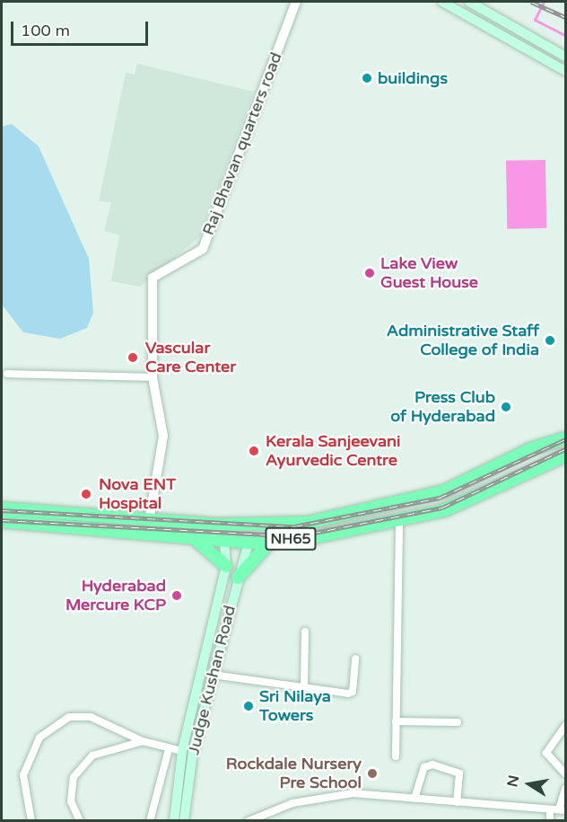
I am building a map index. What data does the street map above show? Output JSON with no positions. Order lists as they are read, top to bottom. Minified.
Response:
{"streets":{"highway":["NH65"],"main road":["Judge Kushan Road"],"street":["Raj Bhavan quarters road"]},"crossings":[["Raj Bhavan quarters road","NH65"],["NH65","Judge Kushan Road"]],"places":["buildings","Lake View Guest House","Administrative Staff College of India","Vascular Care Center","Press Club of Hyderabad","Kerala Sanjeevani Ayurvedic Centre","Nova ENT Hospital","Hyderabad Mercure KCP","Sri Nilaya Towers","Rockdale Nursery Pre School"],"scale_bar":"100 m","north":"left"}
